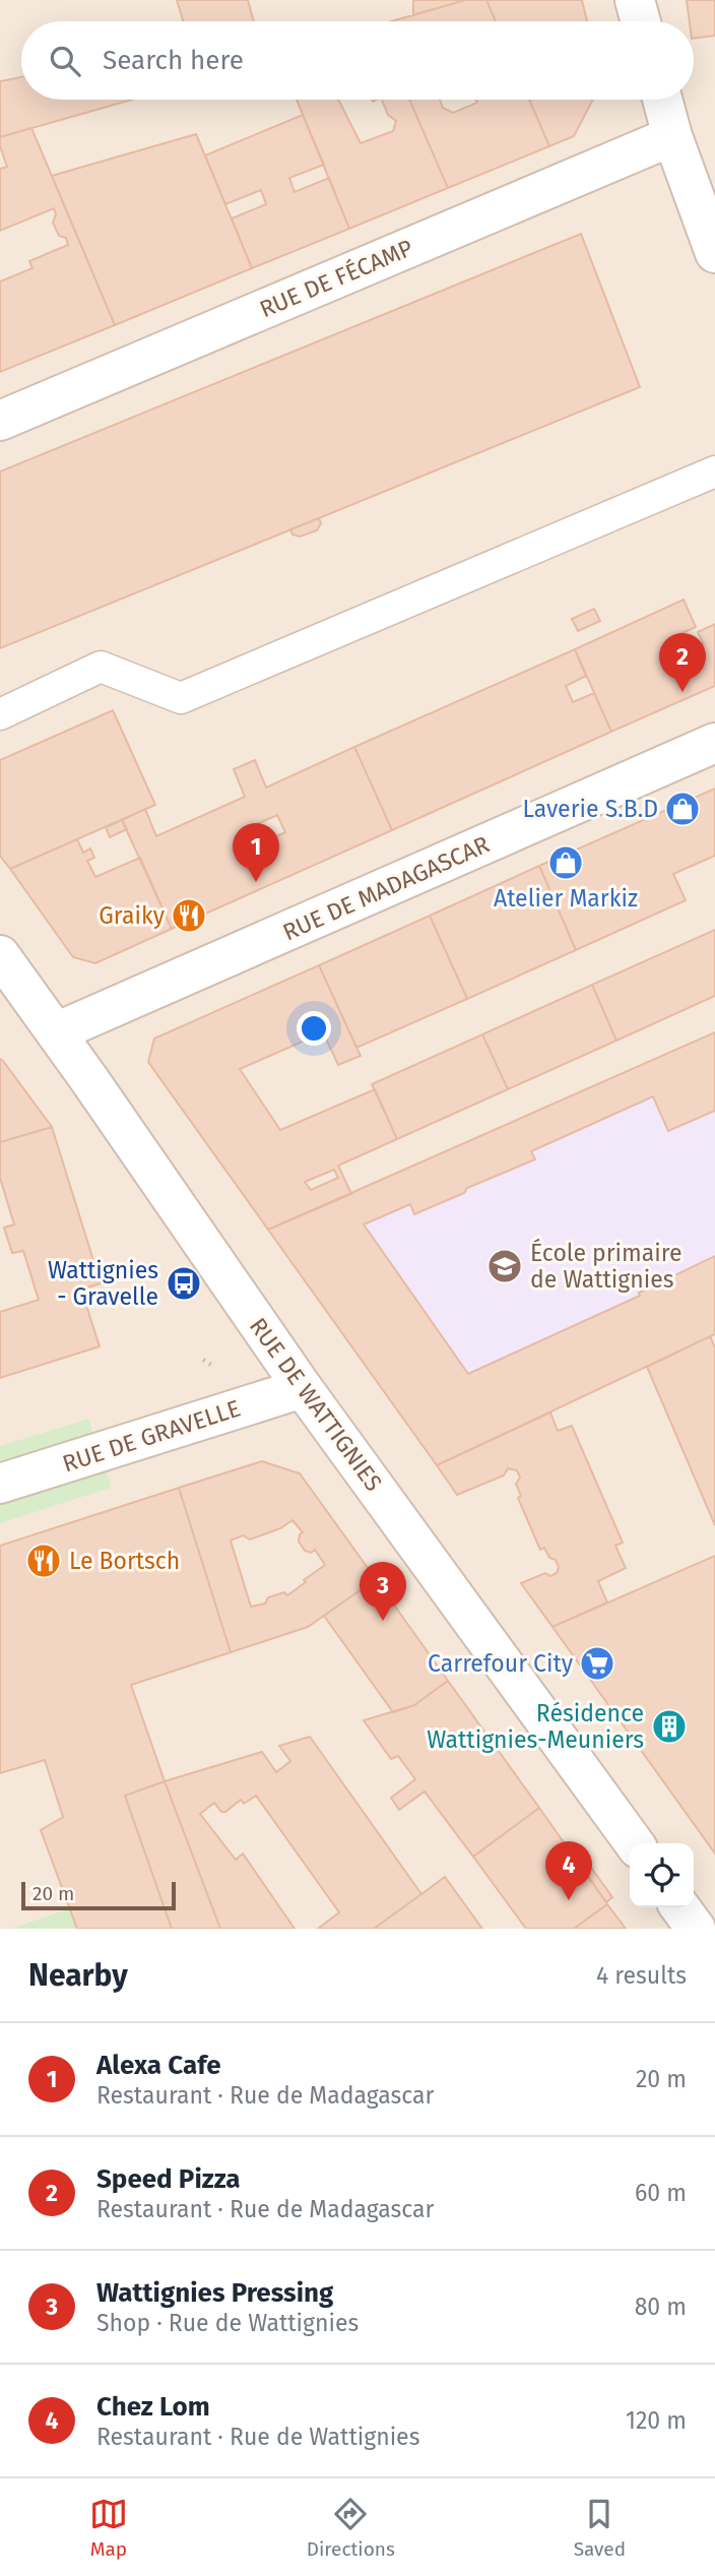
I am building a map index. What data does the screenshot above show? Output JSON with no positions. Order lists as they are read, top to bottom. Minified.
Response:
{"streets":{"street":["RUE DE FÉCAMP","RUE DE MADAGASCAR","RUE DE WATTIGNIES","RUE DE GRAVELLE"]},"crossings":[["RUE DE MADAGASCAR","RUE DE WATTIGNIES"],["RUE DE WATTIGNIES","RUE DE GRAVELLE"]],"places":{"shop":["Laverie S.B.D","Atelier Markiz"],"restaurant":["Graiky","Le Bortsch"],"school or university":["École primaire de Wattignies"],"bus stop":["Wattignies - Gravelle"],"supermarket":["Carrefour City"],"building":["Résidence Wattignies-Meuniers"]},"scale_bar":"20 m","page":{"search":"Search here","pins":["2","1","3","4"],"scale":"20 m","heading":["Nearby","4 results"],"list":[{"mark":"1","name":"Alexa Cafe","note":"Restaurant · Rue de Madagascar","value":"20 m"},{"mark":"2","name":"Speed Pizza","note":"Restaurant · Rue de Madagascar","value":"60 m"},{"mark":"3","name":"Wattignies Pressing","note":"Shop · Rue de Wattignies","value":"80 m"},{"mark":"4","name":"Chez Lom","note":"Restaurant · Rue de Wattignies","value":"120 m"}],"nav":["Map","Directions","Saved"]}}
